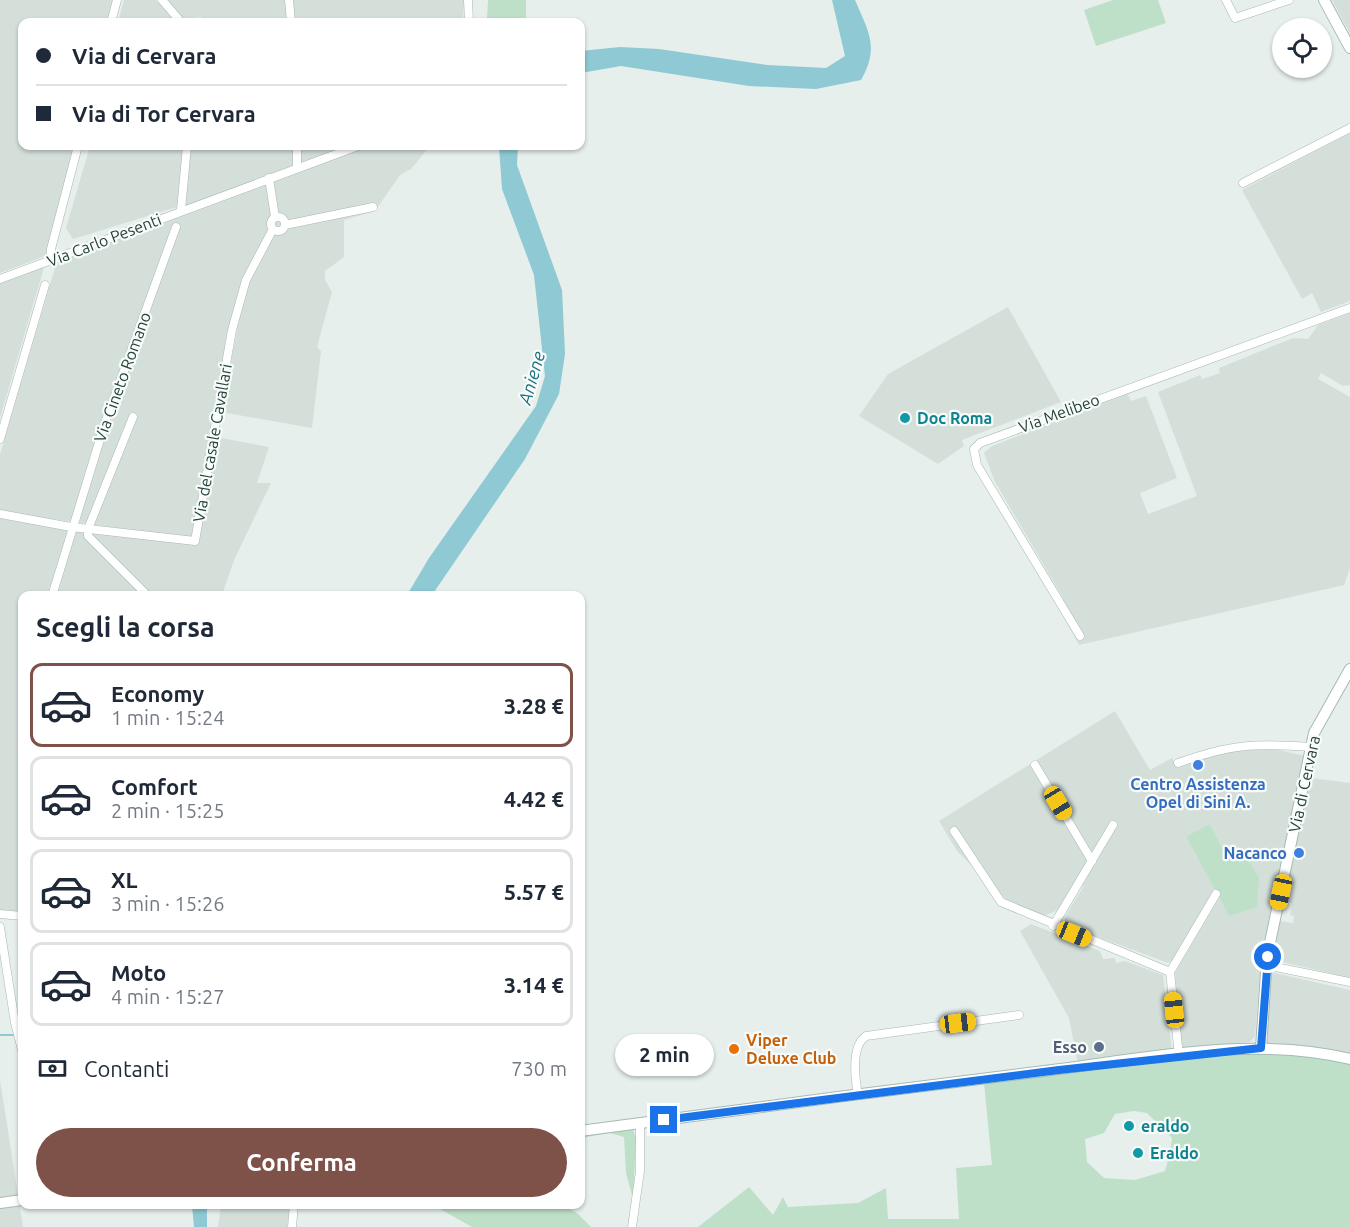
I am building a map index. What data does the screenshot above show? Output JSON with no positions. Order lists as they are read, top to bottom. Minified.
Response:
{"streets":{"street":["Via Carlo Pesenti","Via Cineto Romano","Via Melibeo","Via del casale Cavallari","Via di Cervara"]},"crossings":[["Via Cineto Romano","Via del casale Cavallari"]],"water":["Aniene"],"places":["Doc Roma","Centro Assistenza Opel di Sini A.","Nacanco","Esso","Viper Deluxe Club","eraldo","Eraldo"],"page":{"banner":["Via di Cervara","Via di Tor Cervara"],"heading":"Scegli la corsa","list":[{"name":"Economy","note":"1 min · 15:24","value":"3.28 €"},{"name":"Comfort","note":"2 min · 15:25","value":"4.42 €"},{"name":"XL","note":"3 min · 15:26","value":"5.57 €"},{"name":"Moto","note":"4 min · 15:27","value":"3.14 €"}],"bubble":"2 min","pay":["Contanti","730 m"],"buttons":"Conferma"}}
